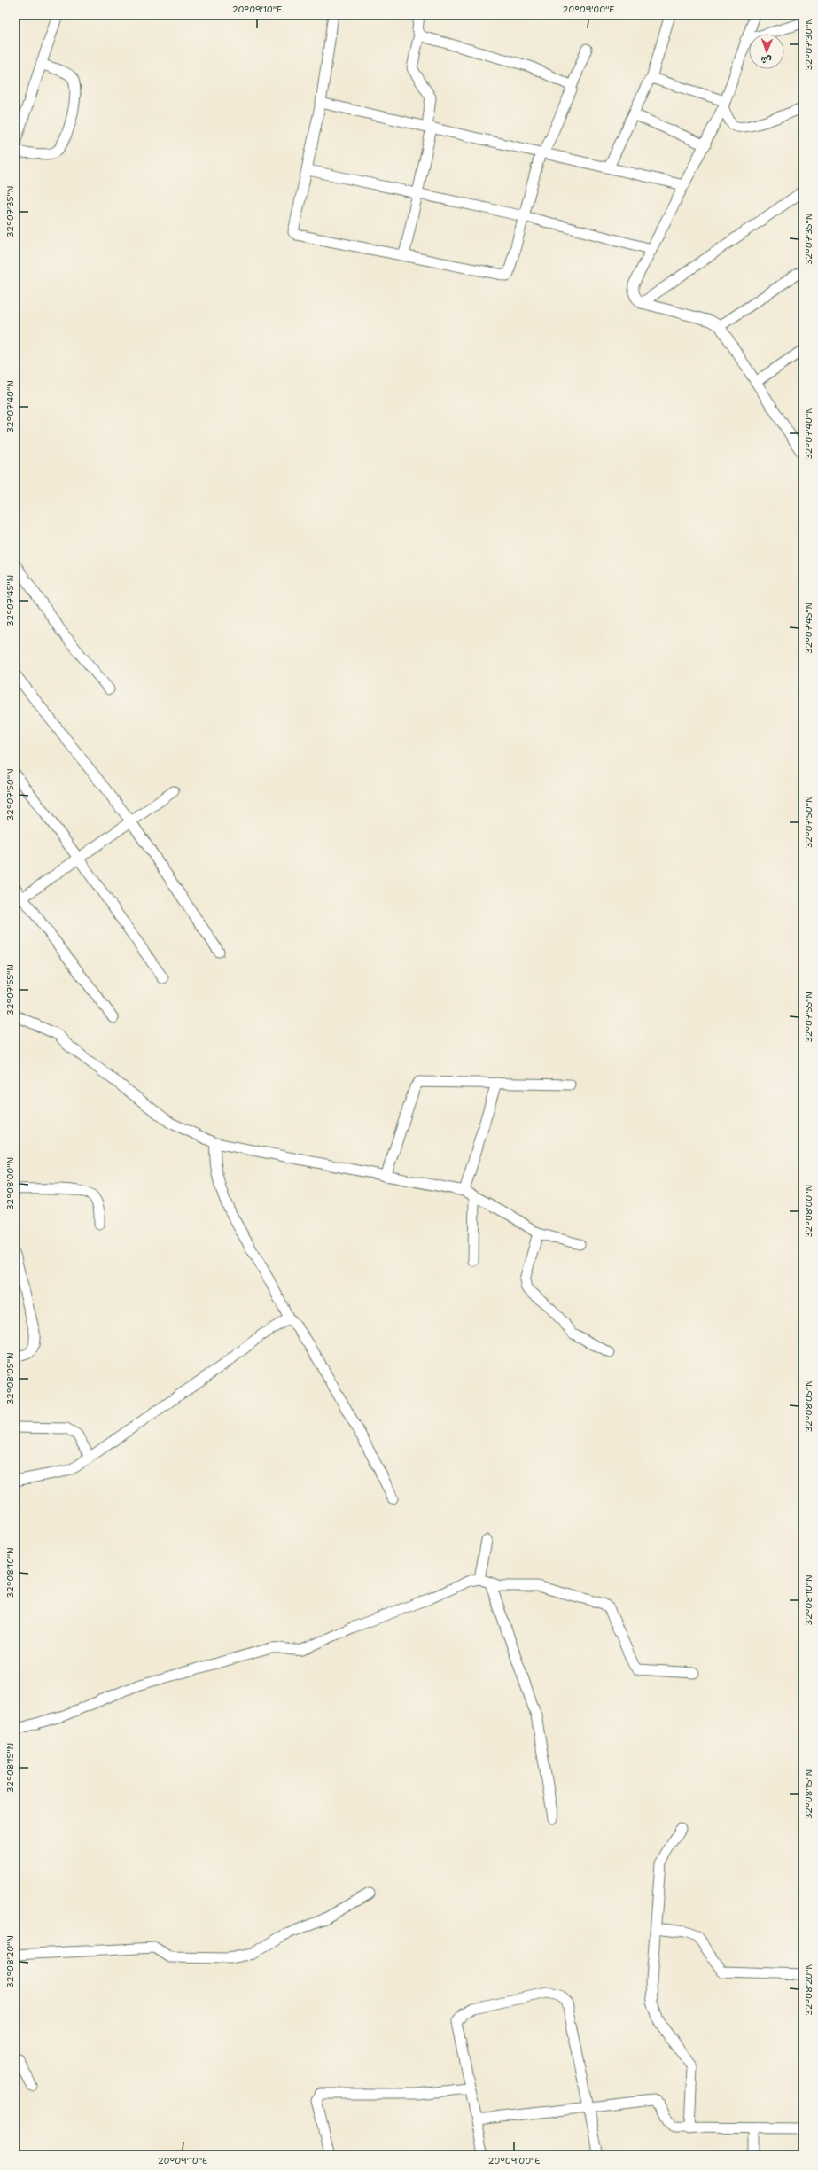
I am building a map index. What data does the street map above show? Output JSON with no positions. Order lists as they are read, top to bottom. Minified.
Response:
{"north":"bottom","coordinates":["20°09'10\"E","20°09'00\"E","32°07'30\"N","32°07'35\"N","32°07'40\"N","32°07'45\"N","32°07'50\"N","32°07'55\"N","32°08'00\"N","32°08'05\"N","32°08'10\"N","32°08'15\"N","32°08'20\"N"]}
